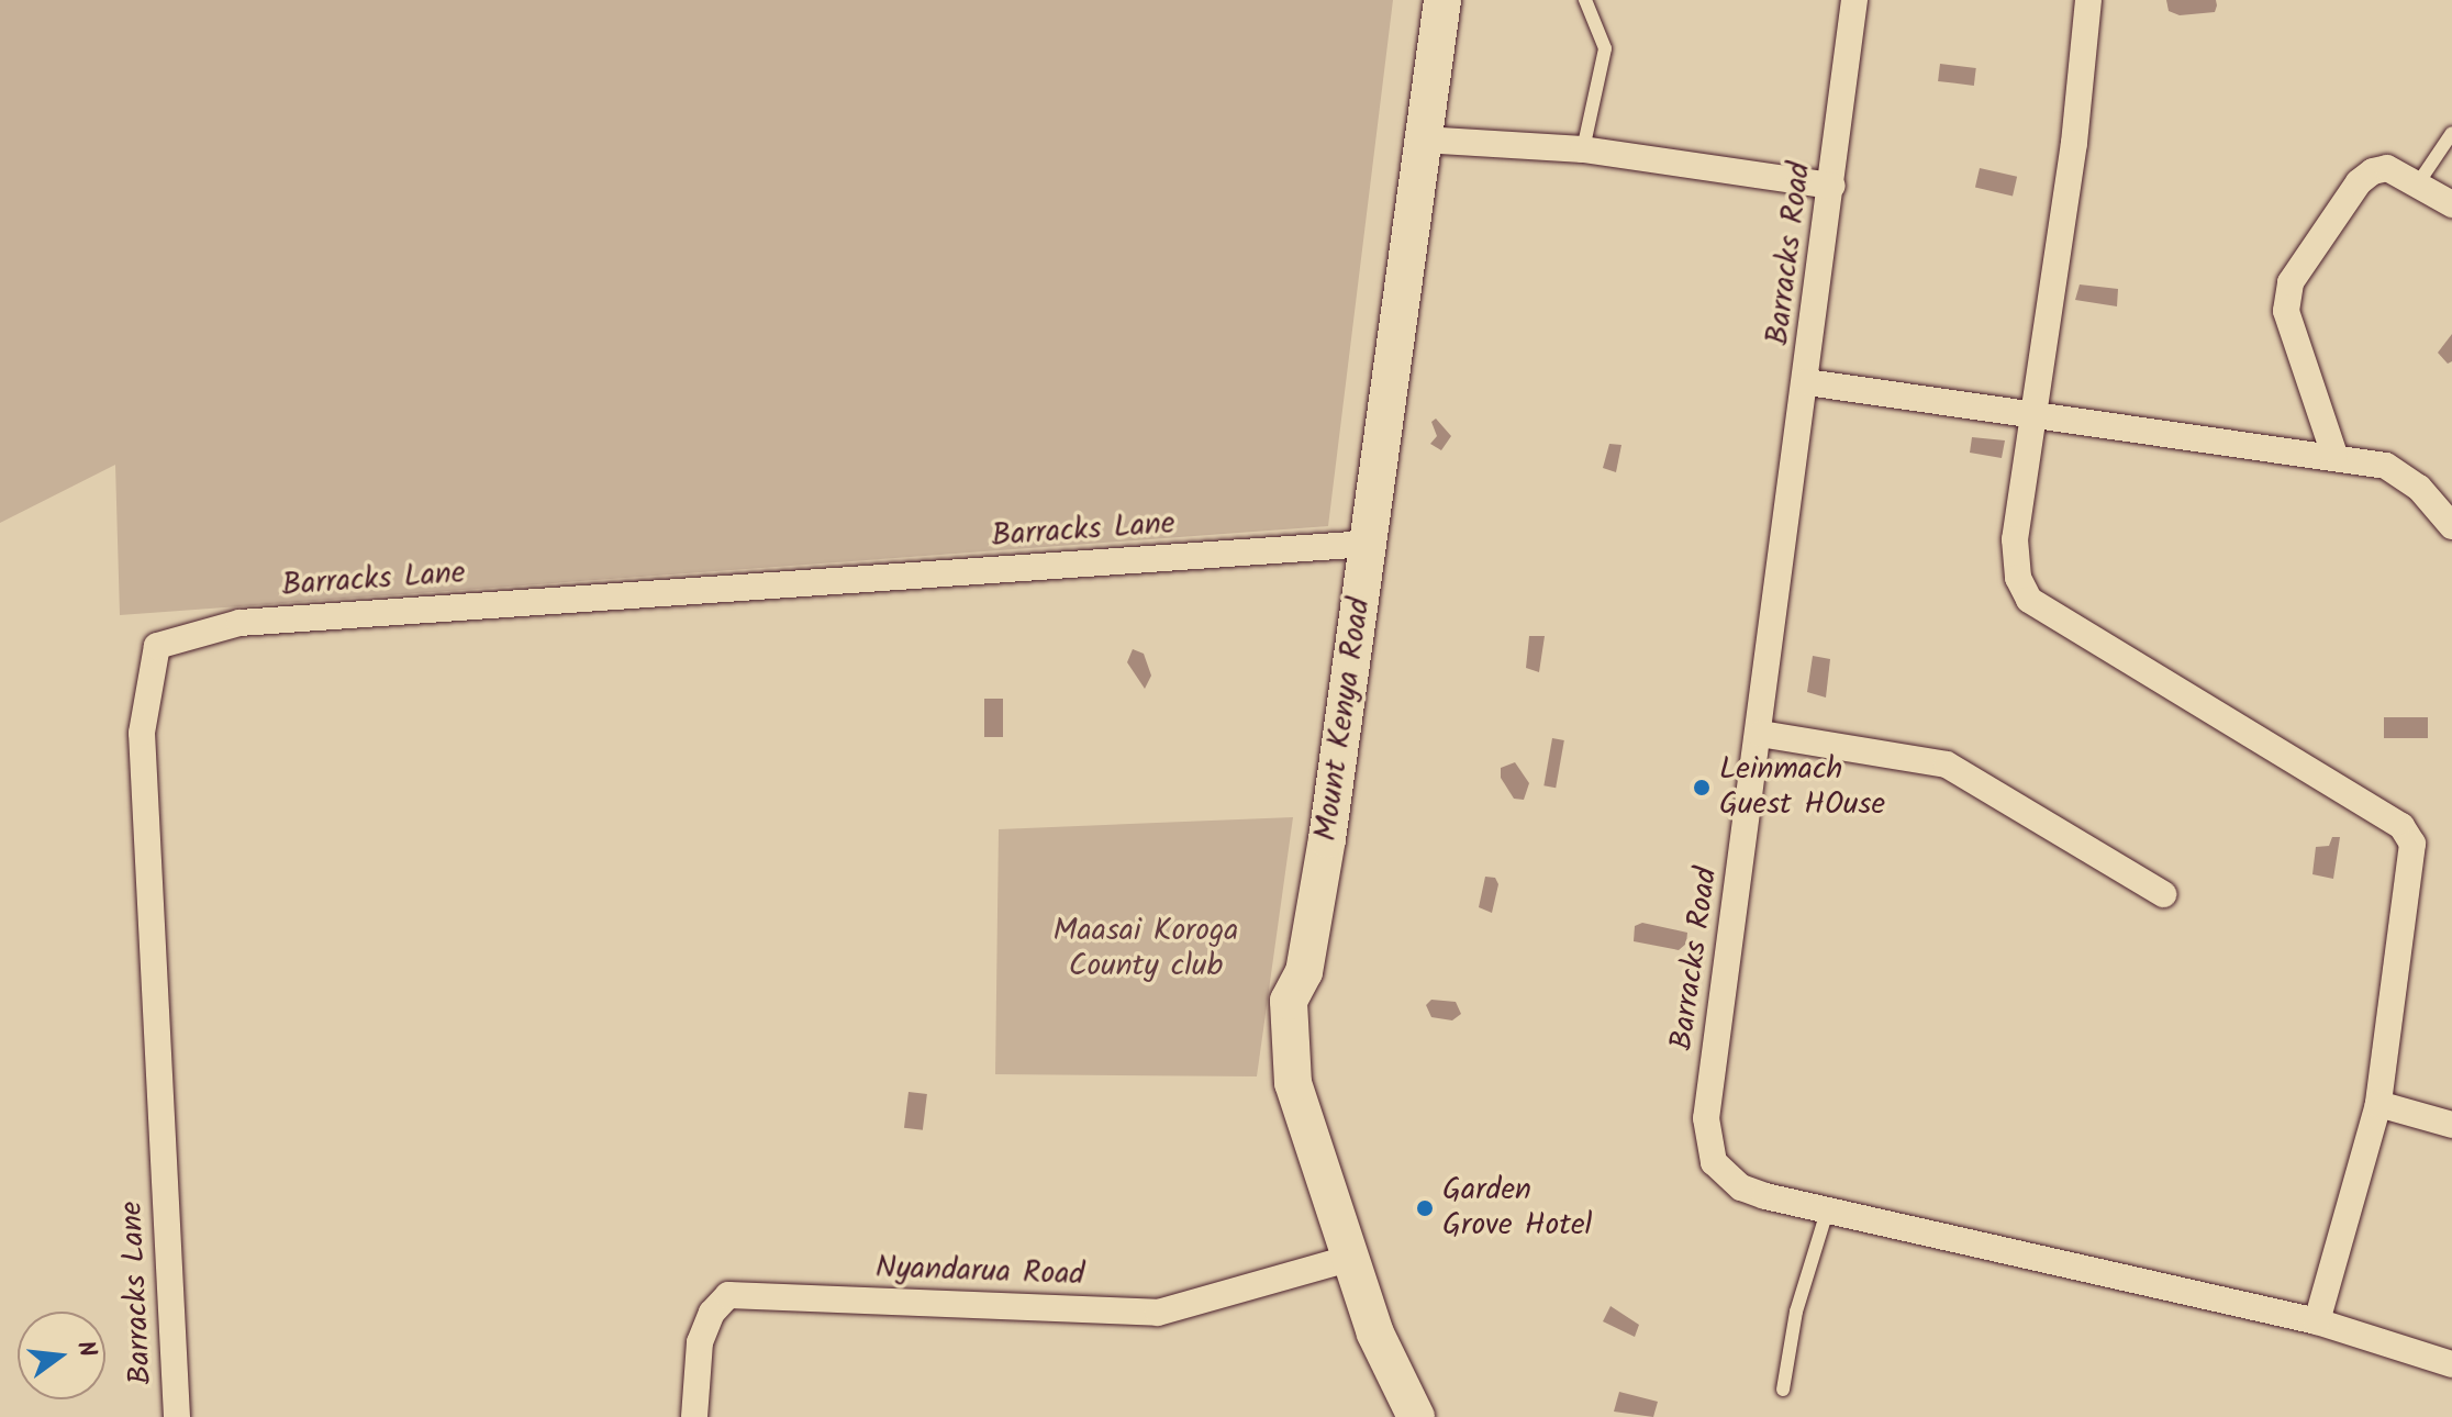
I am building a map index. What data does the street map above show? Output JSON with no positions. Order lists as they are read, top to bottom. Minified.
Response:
{"streets":{"main road":["Mount Kenya Road"],"street":["Barracks Road","Barracks Lane","Nyandarua Road"]},"crossings":[["Barracks Lane","Mount Kenya Road"],["Mount Kenya Road","Nyandarua Road"]],"parks":["Maasai Koroga County club"],"places":["Leinmach Guest HOuse","Garden Grove Hotel"],"north":"right"}
